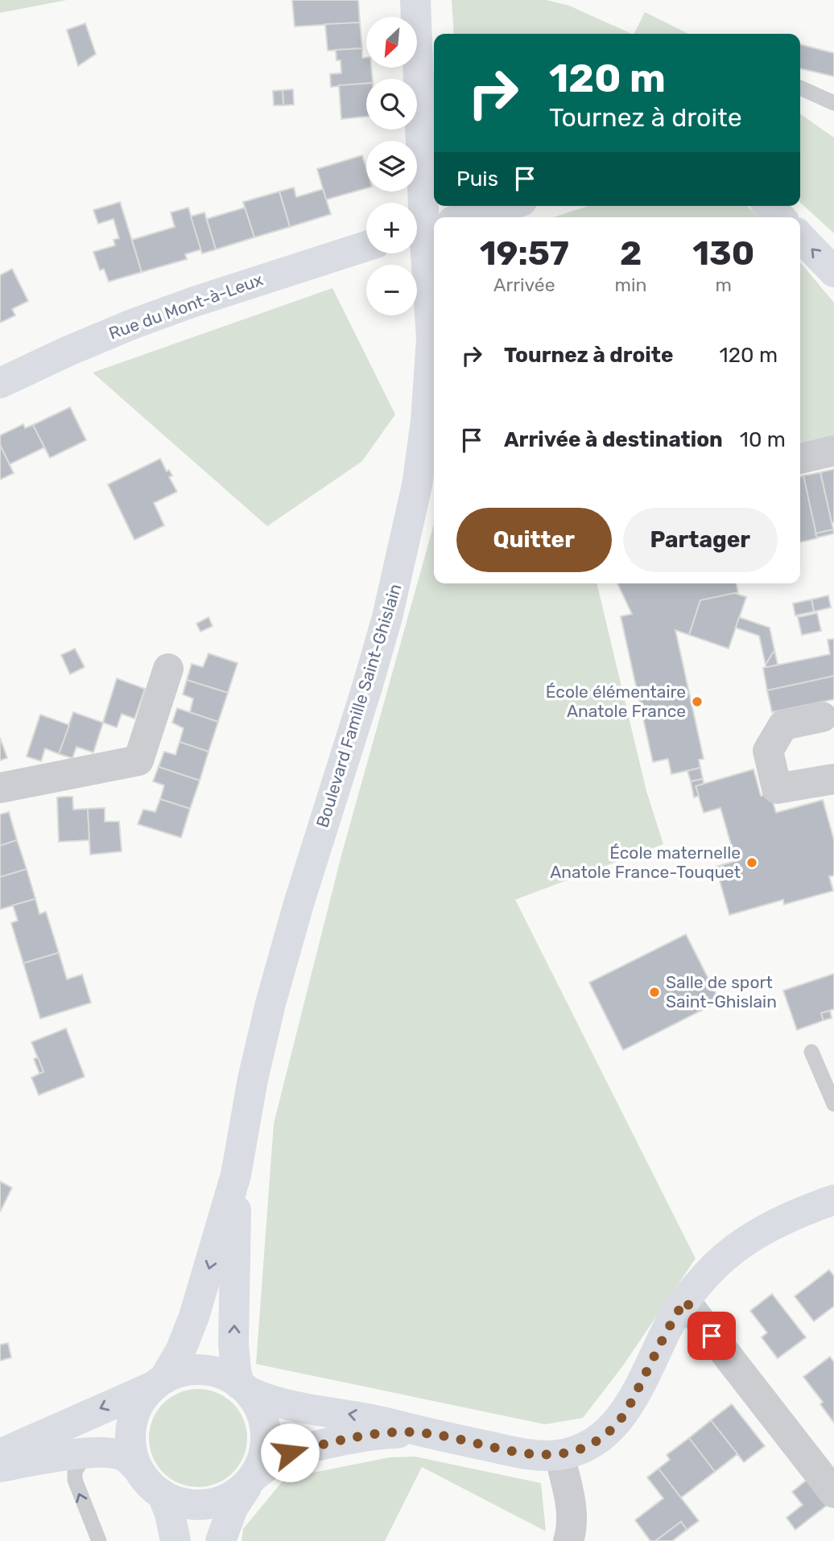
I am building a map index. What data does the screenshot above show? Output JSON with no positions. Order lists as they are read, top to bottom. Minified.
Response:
{"streets":{"main road":["Rue du Mont-à-Leux","Boulevard Famille Saint-Ghislain"]},"places":["École élémentaire Anatole France","École maternelle Anatole France-Touquet","Salle de sport Saint-Ghislain"],"north":"bottom left","page":{"map_buttons":["+","−"],"turn":["120 m","Tournez à droite"],"then":"Puis","eta":["19:57","Arrivée","2","min","130","m"],"list":[{"name":"Tournez à droite","value":"120 m"},{"name":"Arrivée à destination","value":"10 m"}],"buttons":["Quitter","Partager"]}}
